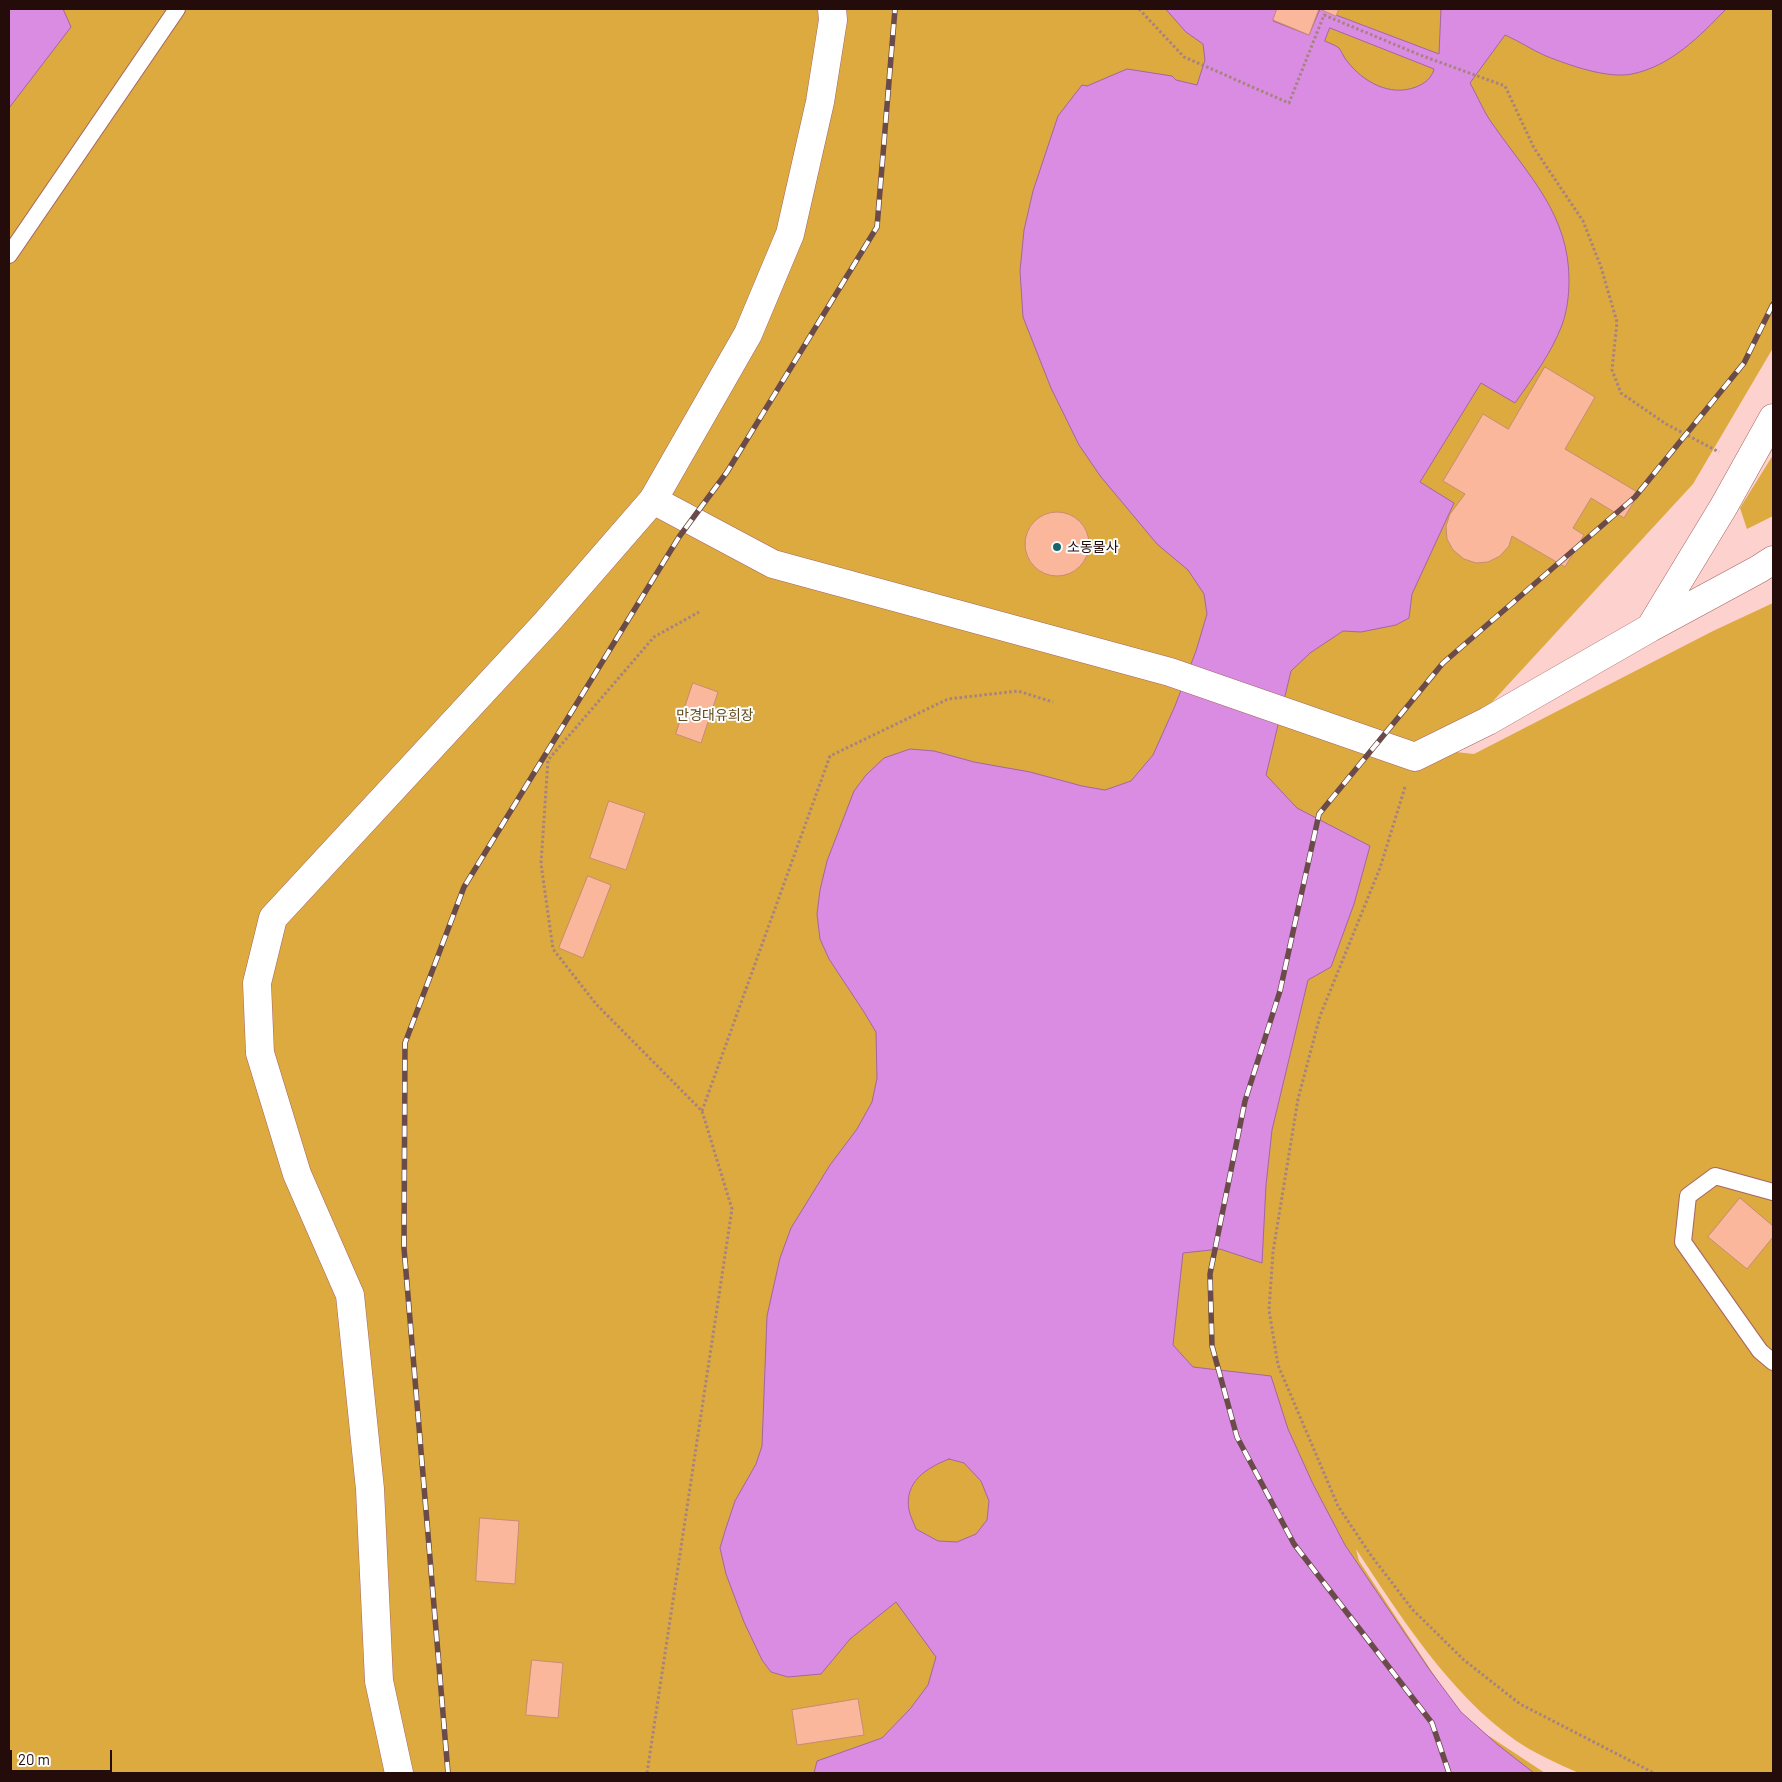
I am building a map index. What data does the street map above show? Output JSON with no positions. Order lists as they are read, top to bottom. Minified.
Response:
{"parks":["만경대유희장"],"places":["소동물사"],"scale_bar":"20 m"}
